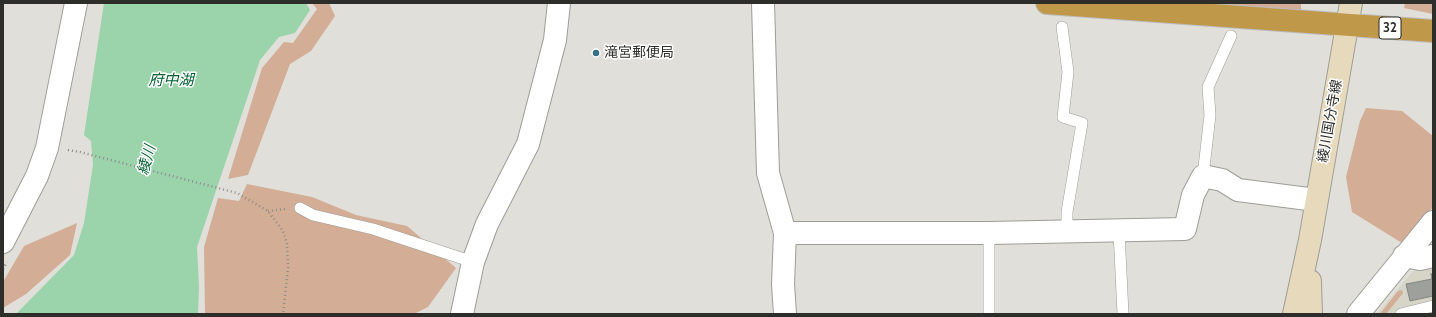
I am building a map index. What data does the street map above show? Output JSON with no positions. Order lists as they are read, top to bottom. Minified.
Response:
{"streets":{"highway":["32"],"main road":["綾川国分寺線"]},"crossings":[["32","綾川国分寺線"]],"water":["府中湖","綾川"],"places":["滝宮郵便局"]}
